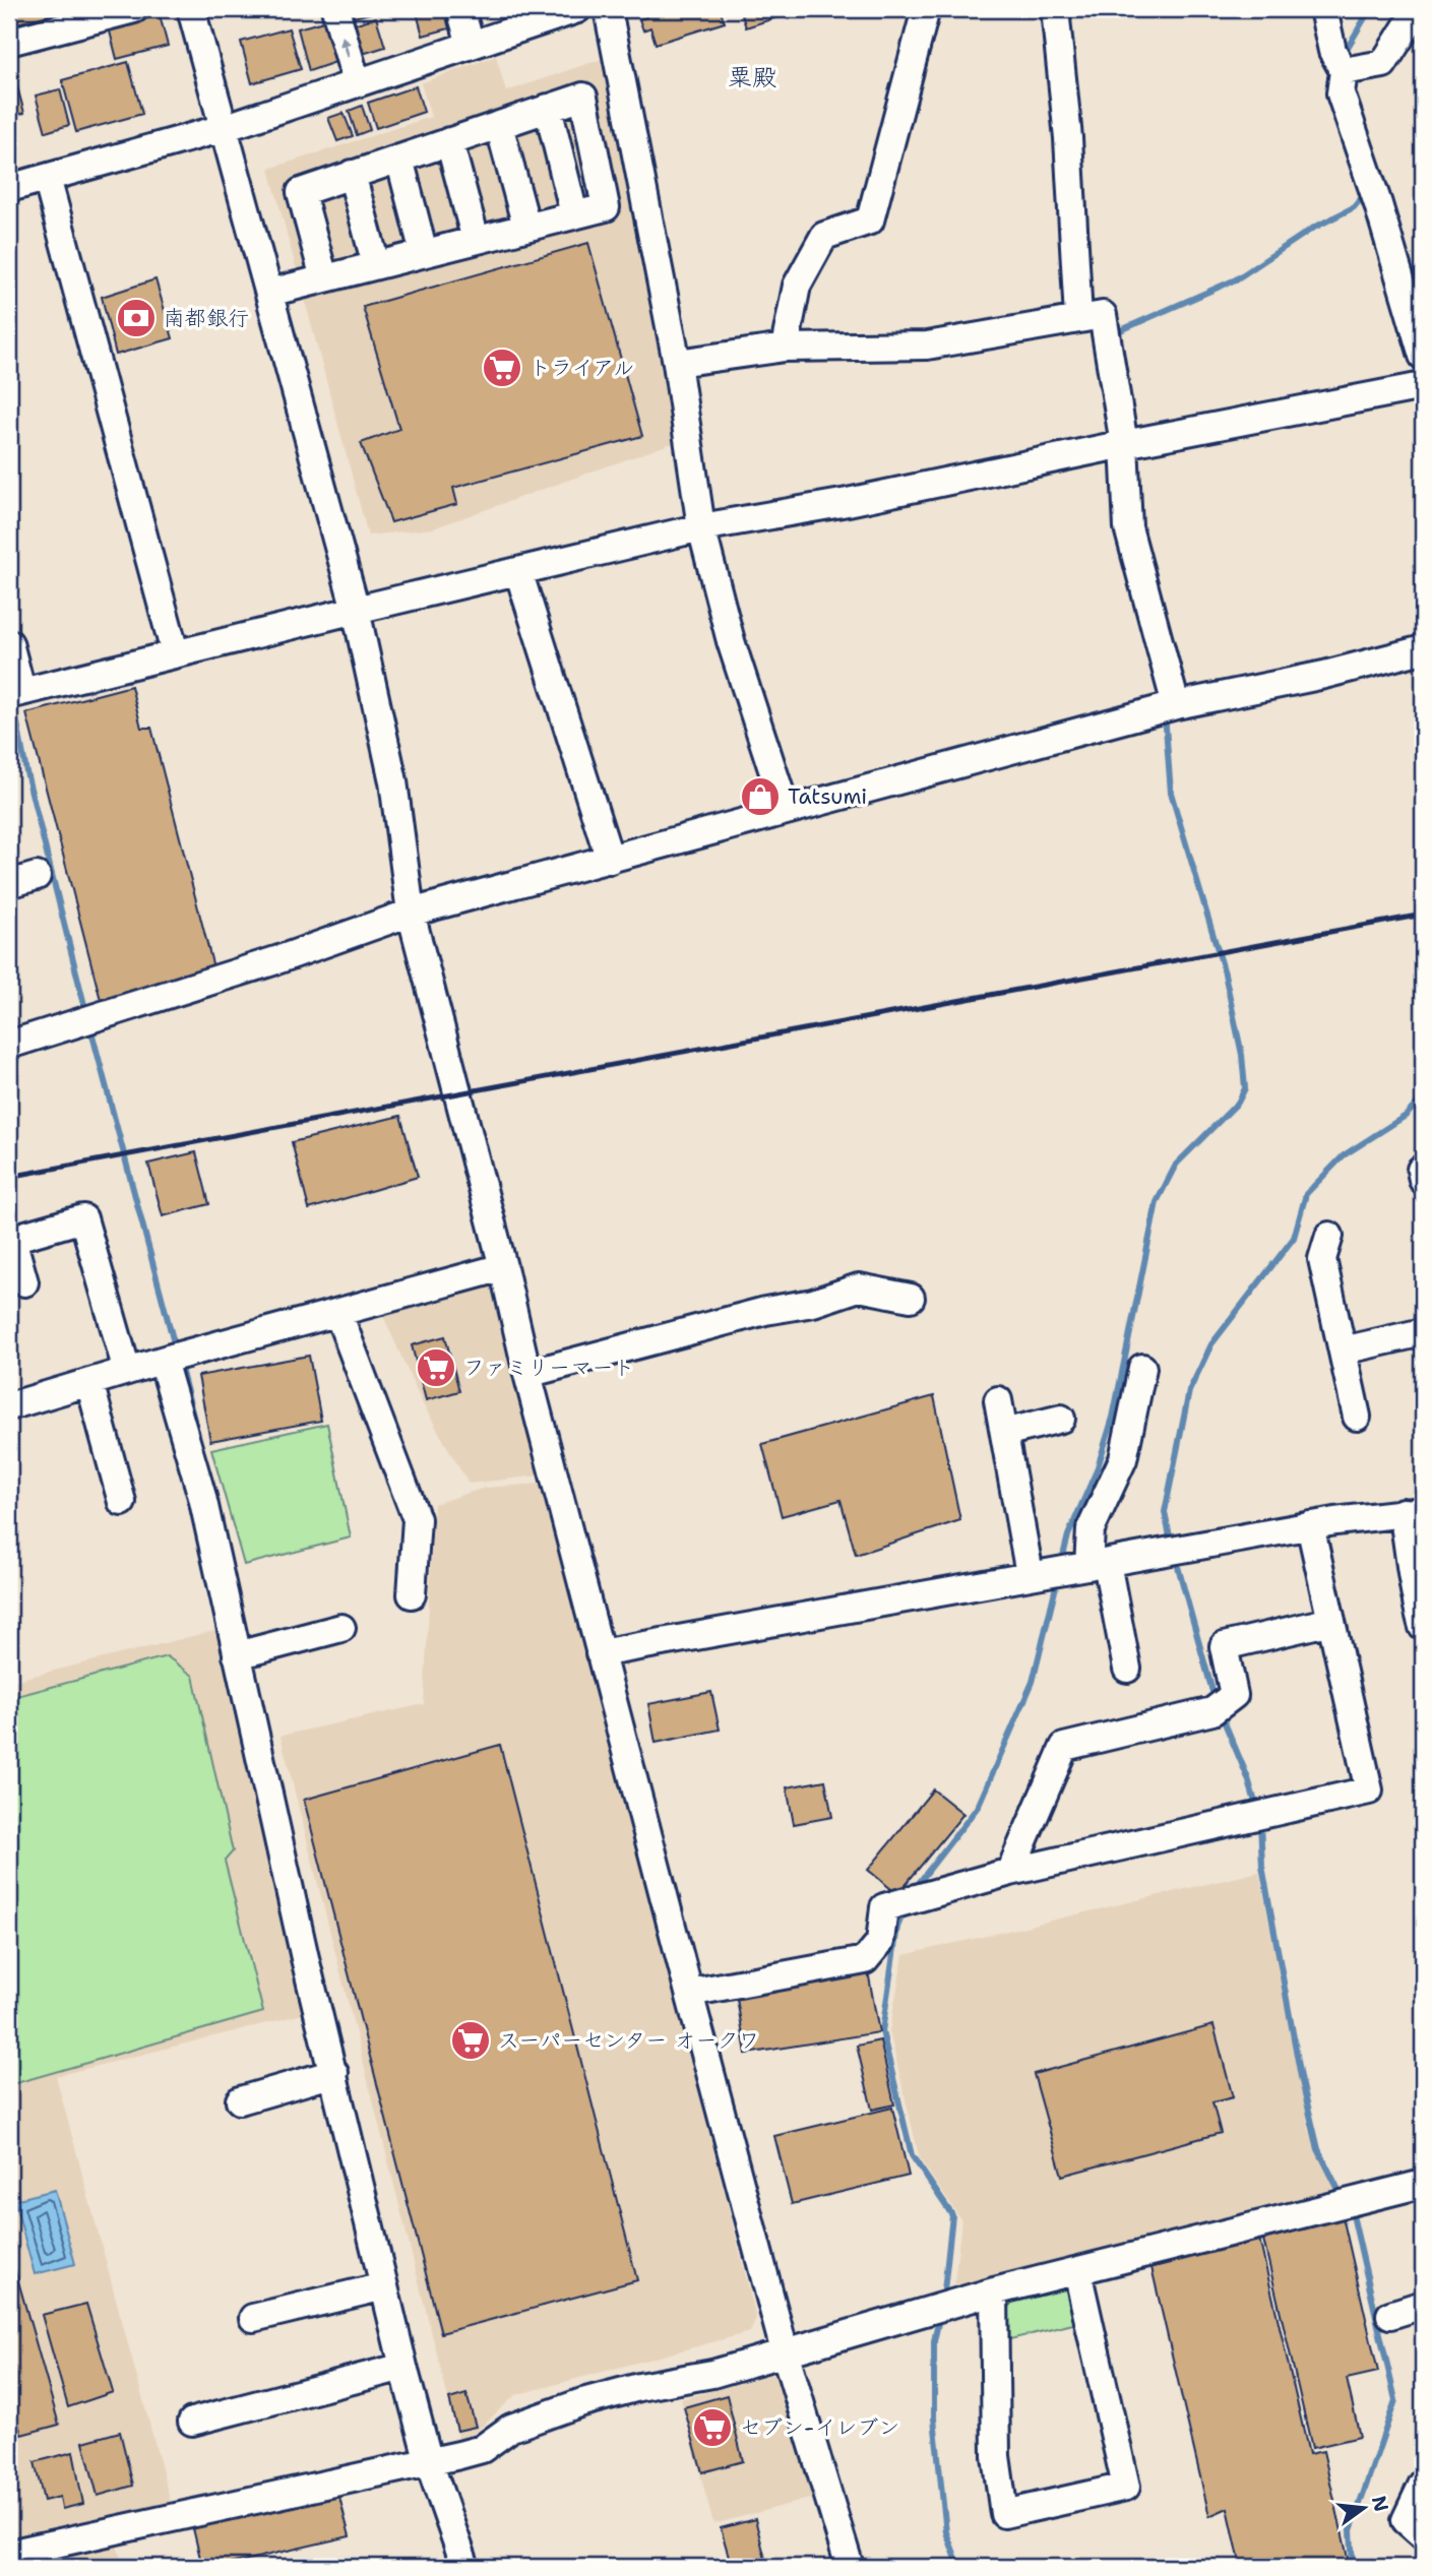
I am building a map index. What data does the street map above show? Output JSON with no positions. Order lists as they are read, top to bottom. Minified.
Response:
{"districts":["粟殿"],"places":{"bank":["南都銀行"],"supermarket":["トライアル","ファミリーマート","スーパーセンター オークワ","セブン-イレブン"],"shop":["Tatsumi"]},"north":"right"}
